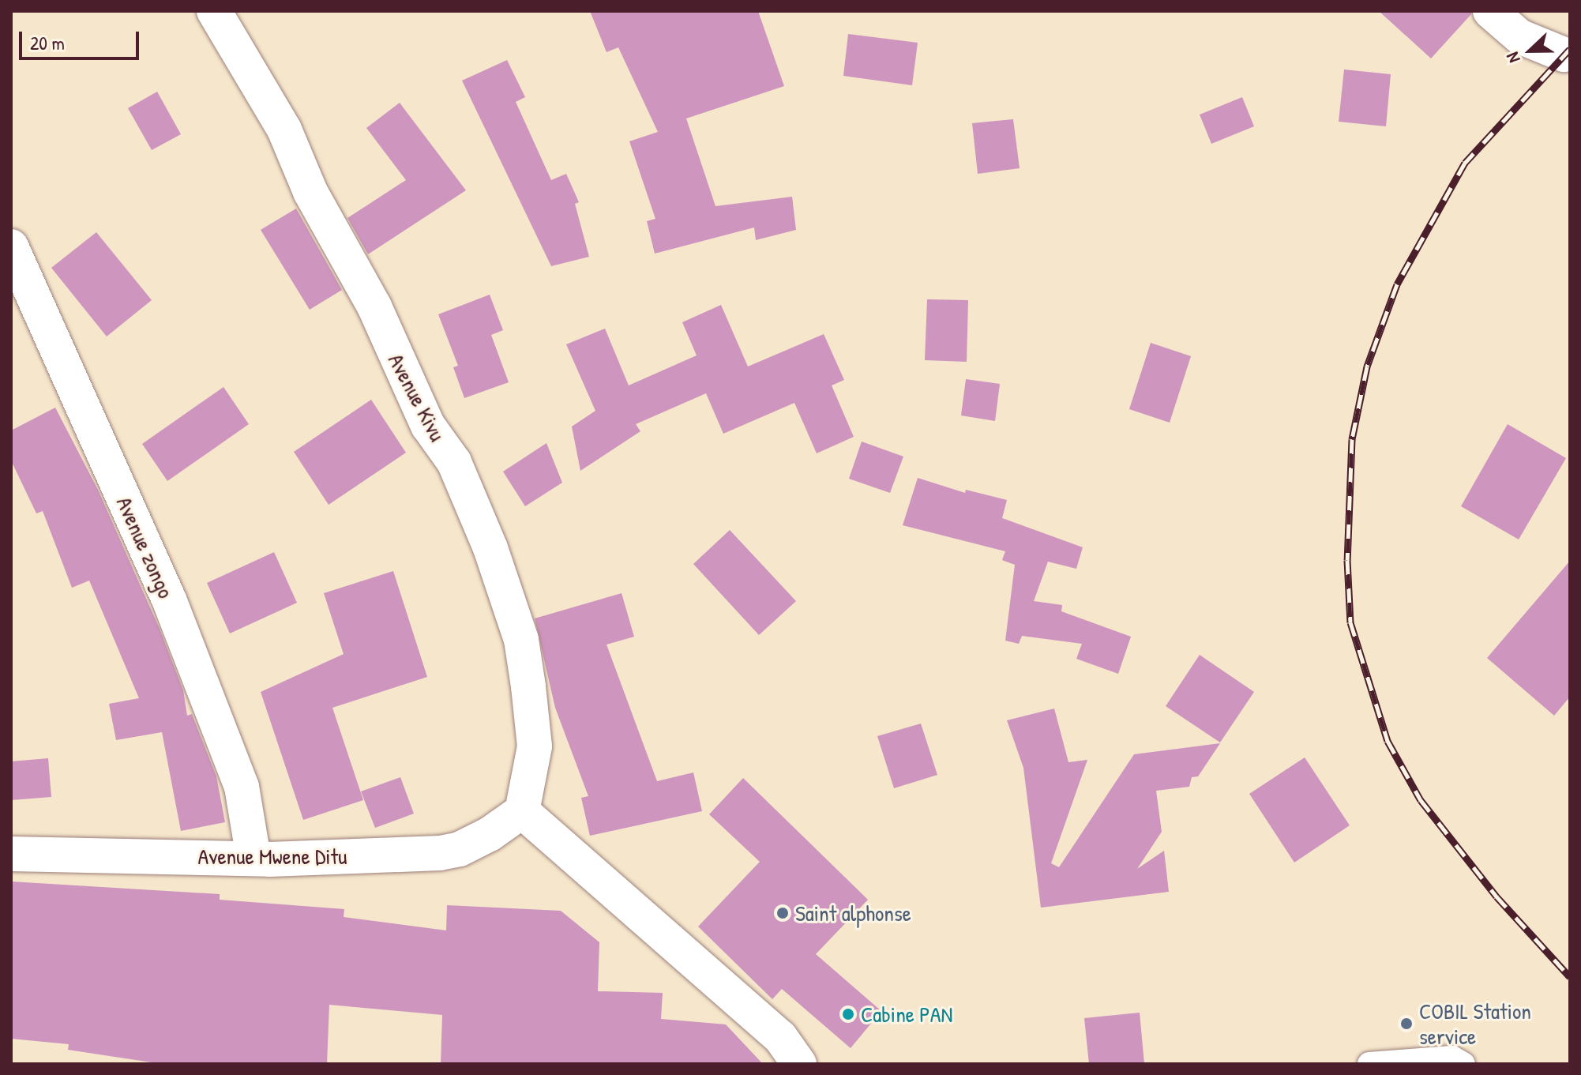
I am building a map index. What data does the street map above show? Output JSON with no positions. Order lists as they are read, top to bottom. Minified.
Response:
{"streets":{"street":["Avenue Kivu","Avenue zongo","Avenue Mwene Ditu"]},"crossings":[["Avenue Kivu","Avenue Mwene Ditu"],["Avenue zongo","Avenue Mwene Ditu"]],"places":["Saint alphonse","Cabine PAN","COBIL Station service"],"scale_bar":"20 m","north":"left"}
